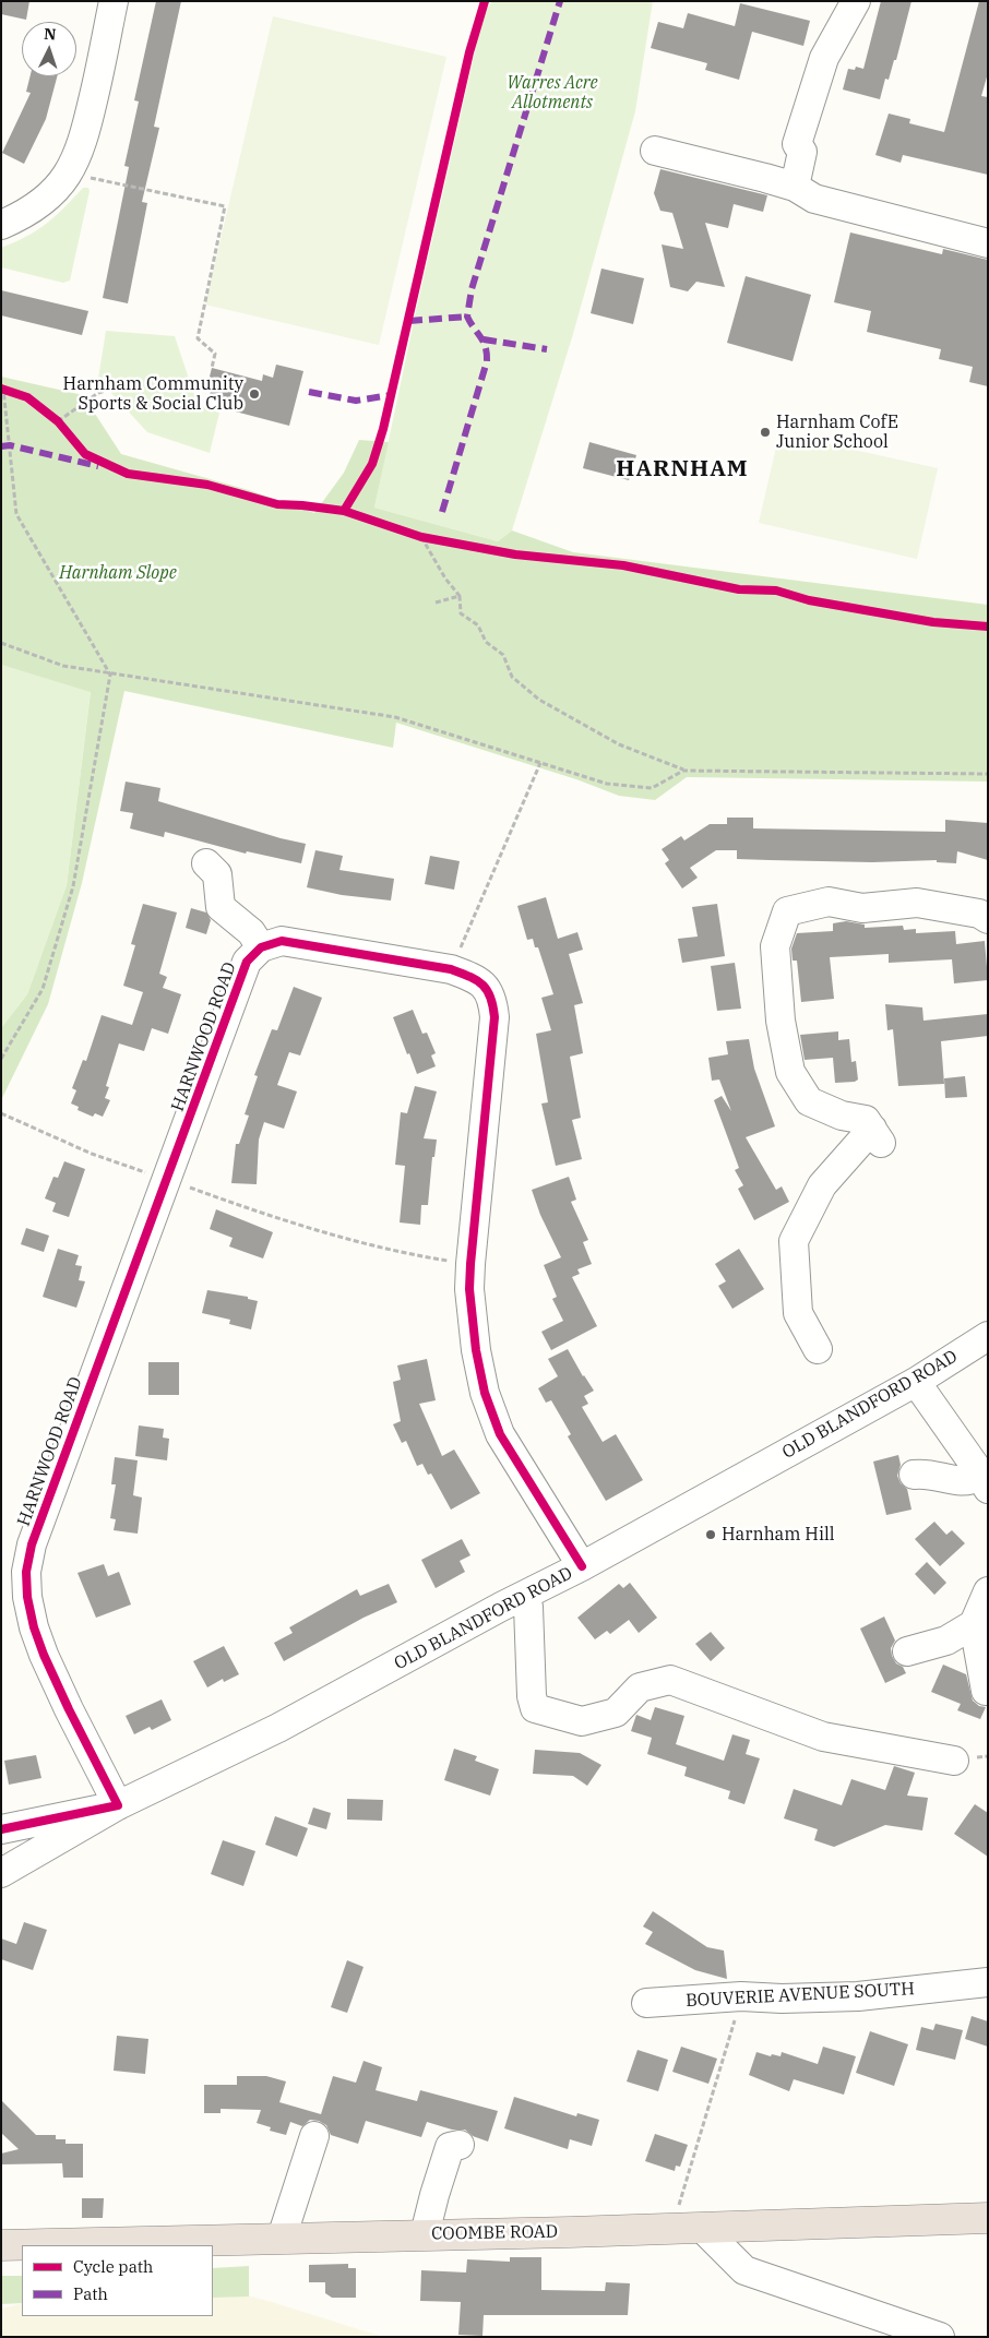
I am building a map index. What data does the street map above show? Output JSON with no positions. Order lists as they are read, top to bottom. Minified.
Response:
{"streets":{"highway":["COOMBE ROAD"],"street":["HARNWOOD ROAD","OLD BLANDFORD ROAD","BOUVERIE AVENUE SOUTH"]},"crossings":[["HARNWOOD ROAD","OLD BLANDFORD ROAD"]],"districts":["HARNHAM"],"parks":["Warres Acre Allotments","Harnham Slope"],"places":["Harnham Community Sports & Social Club","Harnham CofE Junior School","Harnham Hill"],"legend":["Cycle path","Path"],"north":"top"}
